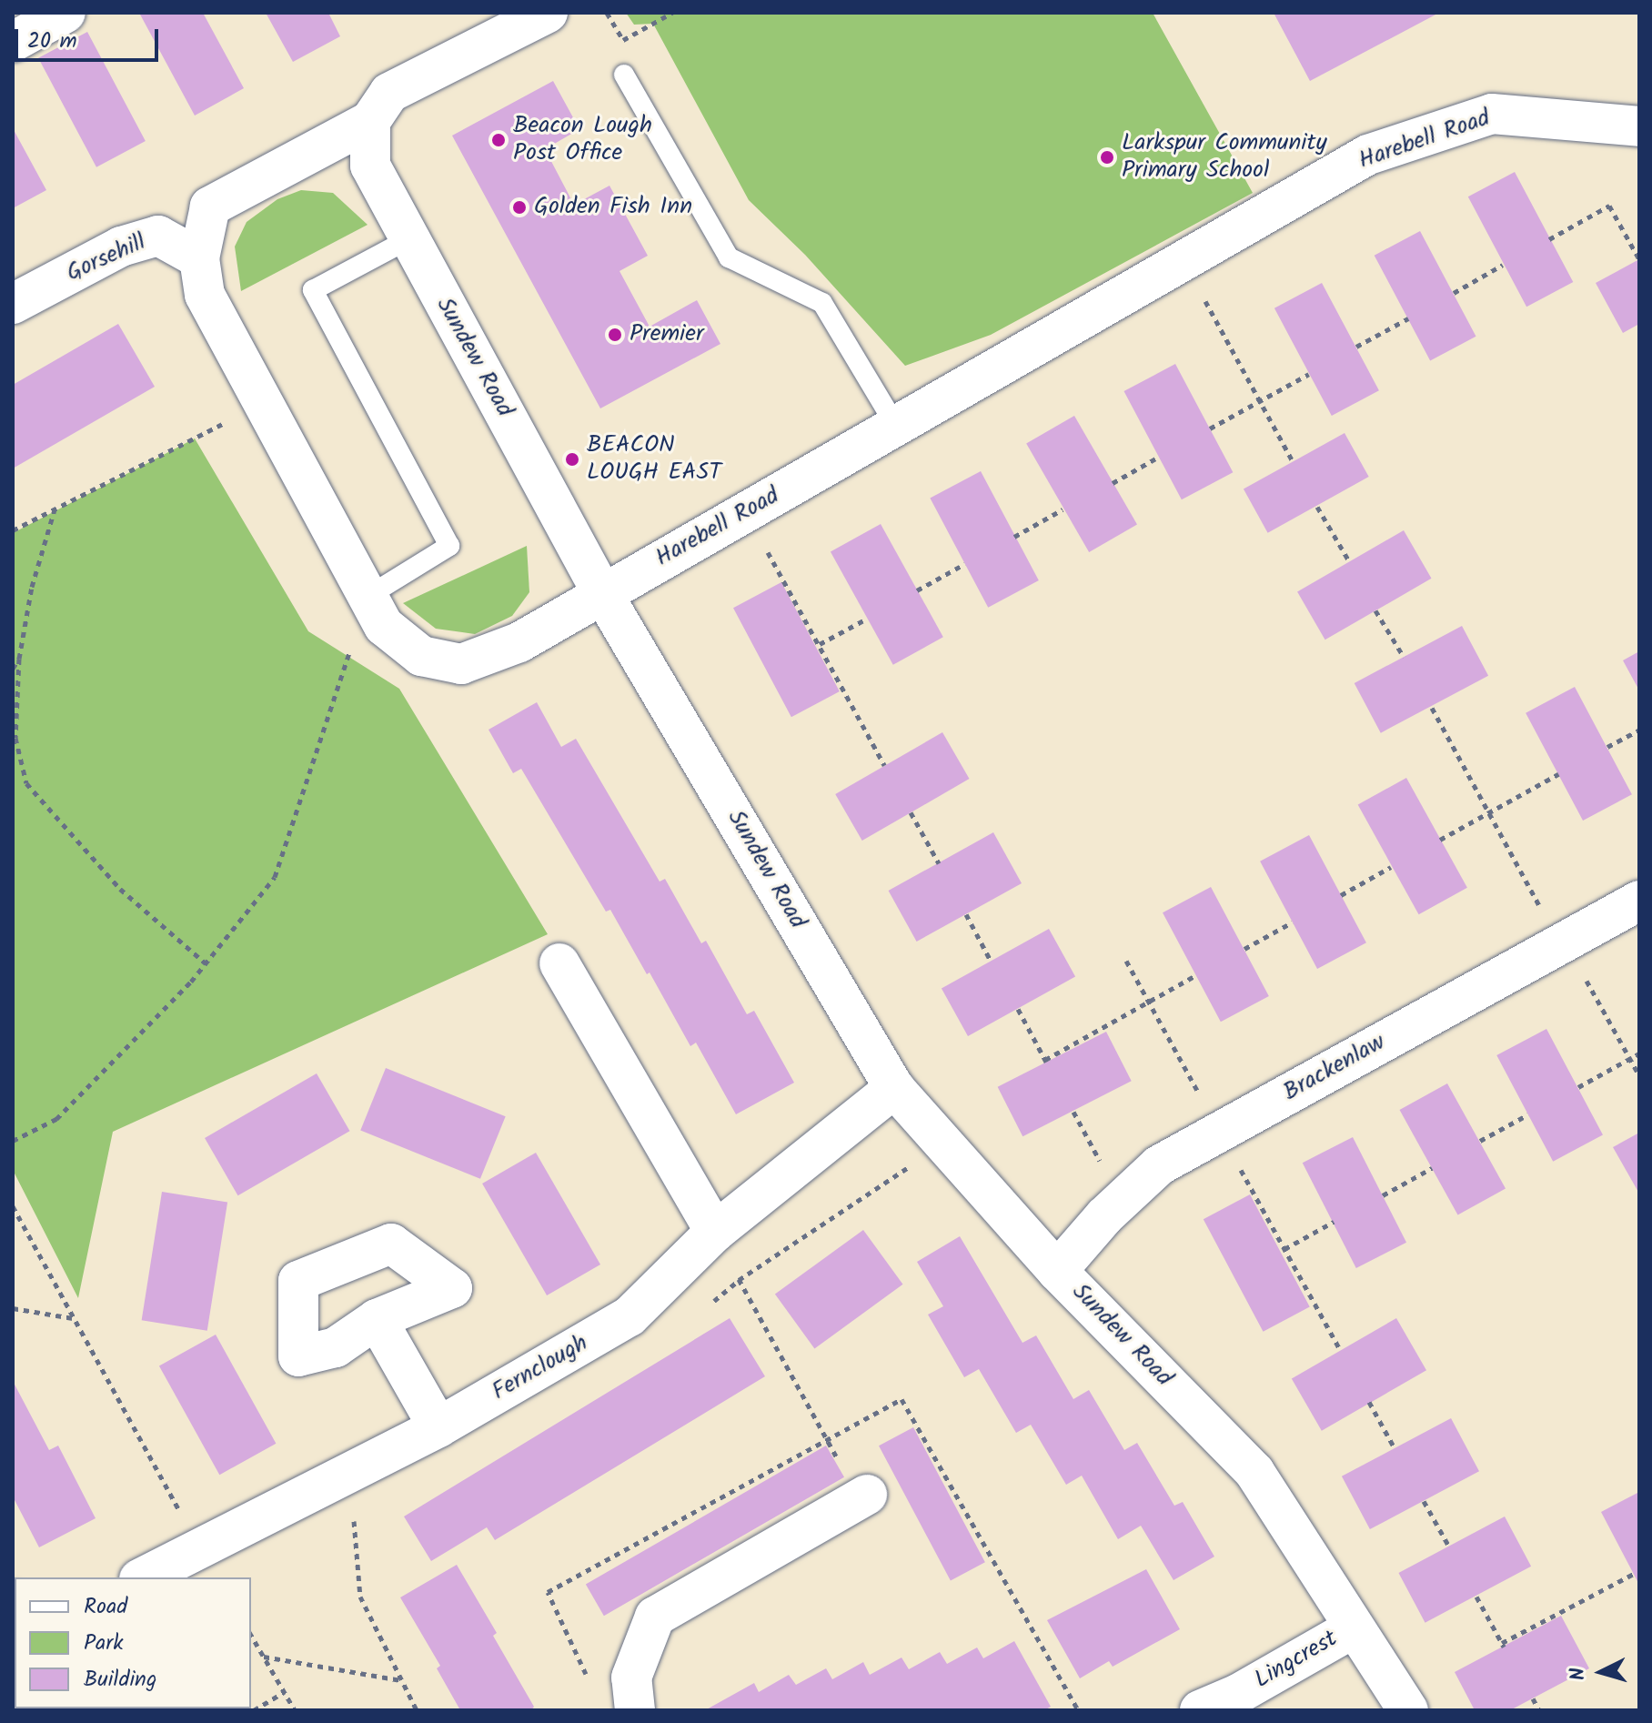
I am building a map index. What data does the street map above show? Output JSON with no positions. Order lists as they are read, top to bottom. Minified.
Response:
{"streets":{"street":["Harebell Road","Gorsehill","Sundew Road","Brackenlaw","Fernclough","Lingcrest"]},"crossings":[["Harebell Road","Gorsehill"],["Harebell Road","Sundew Road"],["Sundew Road","Brackenlaw"],["Sundew Road","Fernclough"],["Sundew Road","Lingcrest"]],"places":["Beacon Lough Post Office","Larkspur Community Primary School","Golden Fish Inn","Premier","BEACON LOUGH EAST"],"legend":["Road","Park","Building"],"scale_bar":"20 m","north":"left"}
